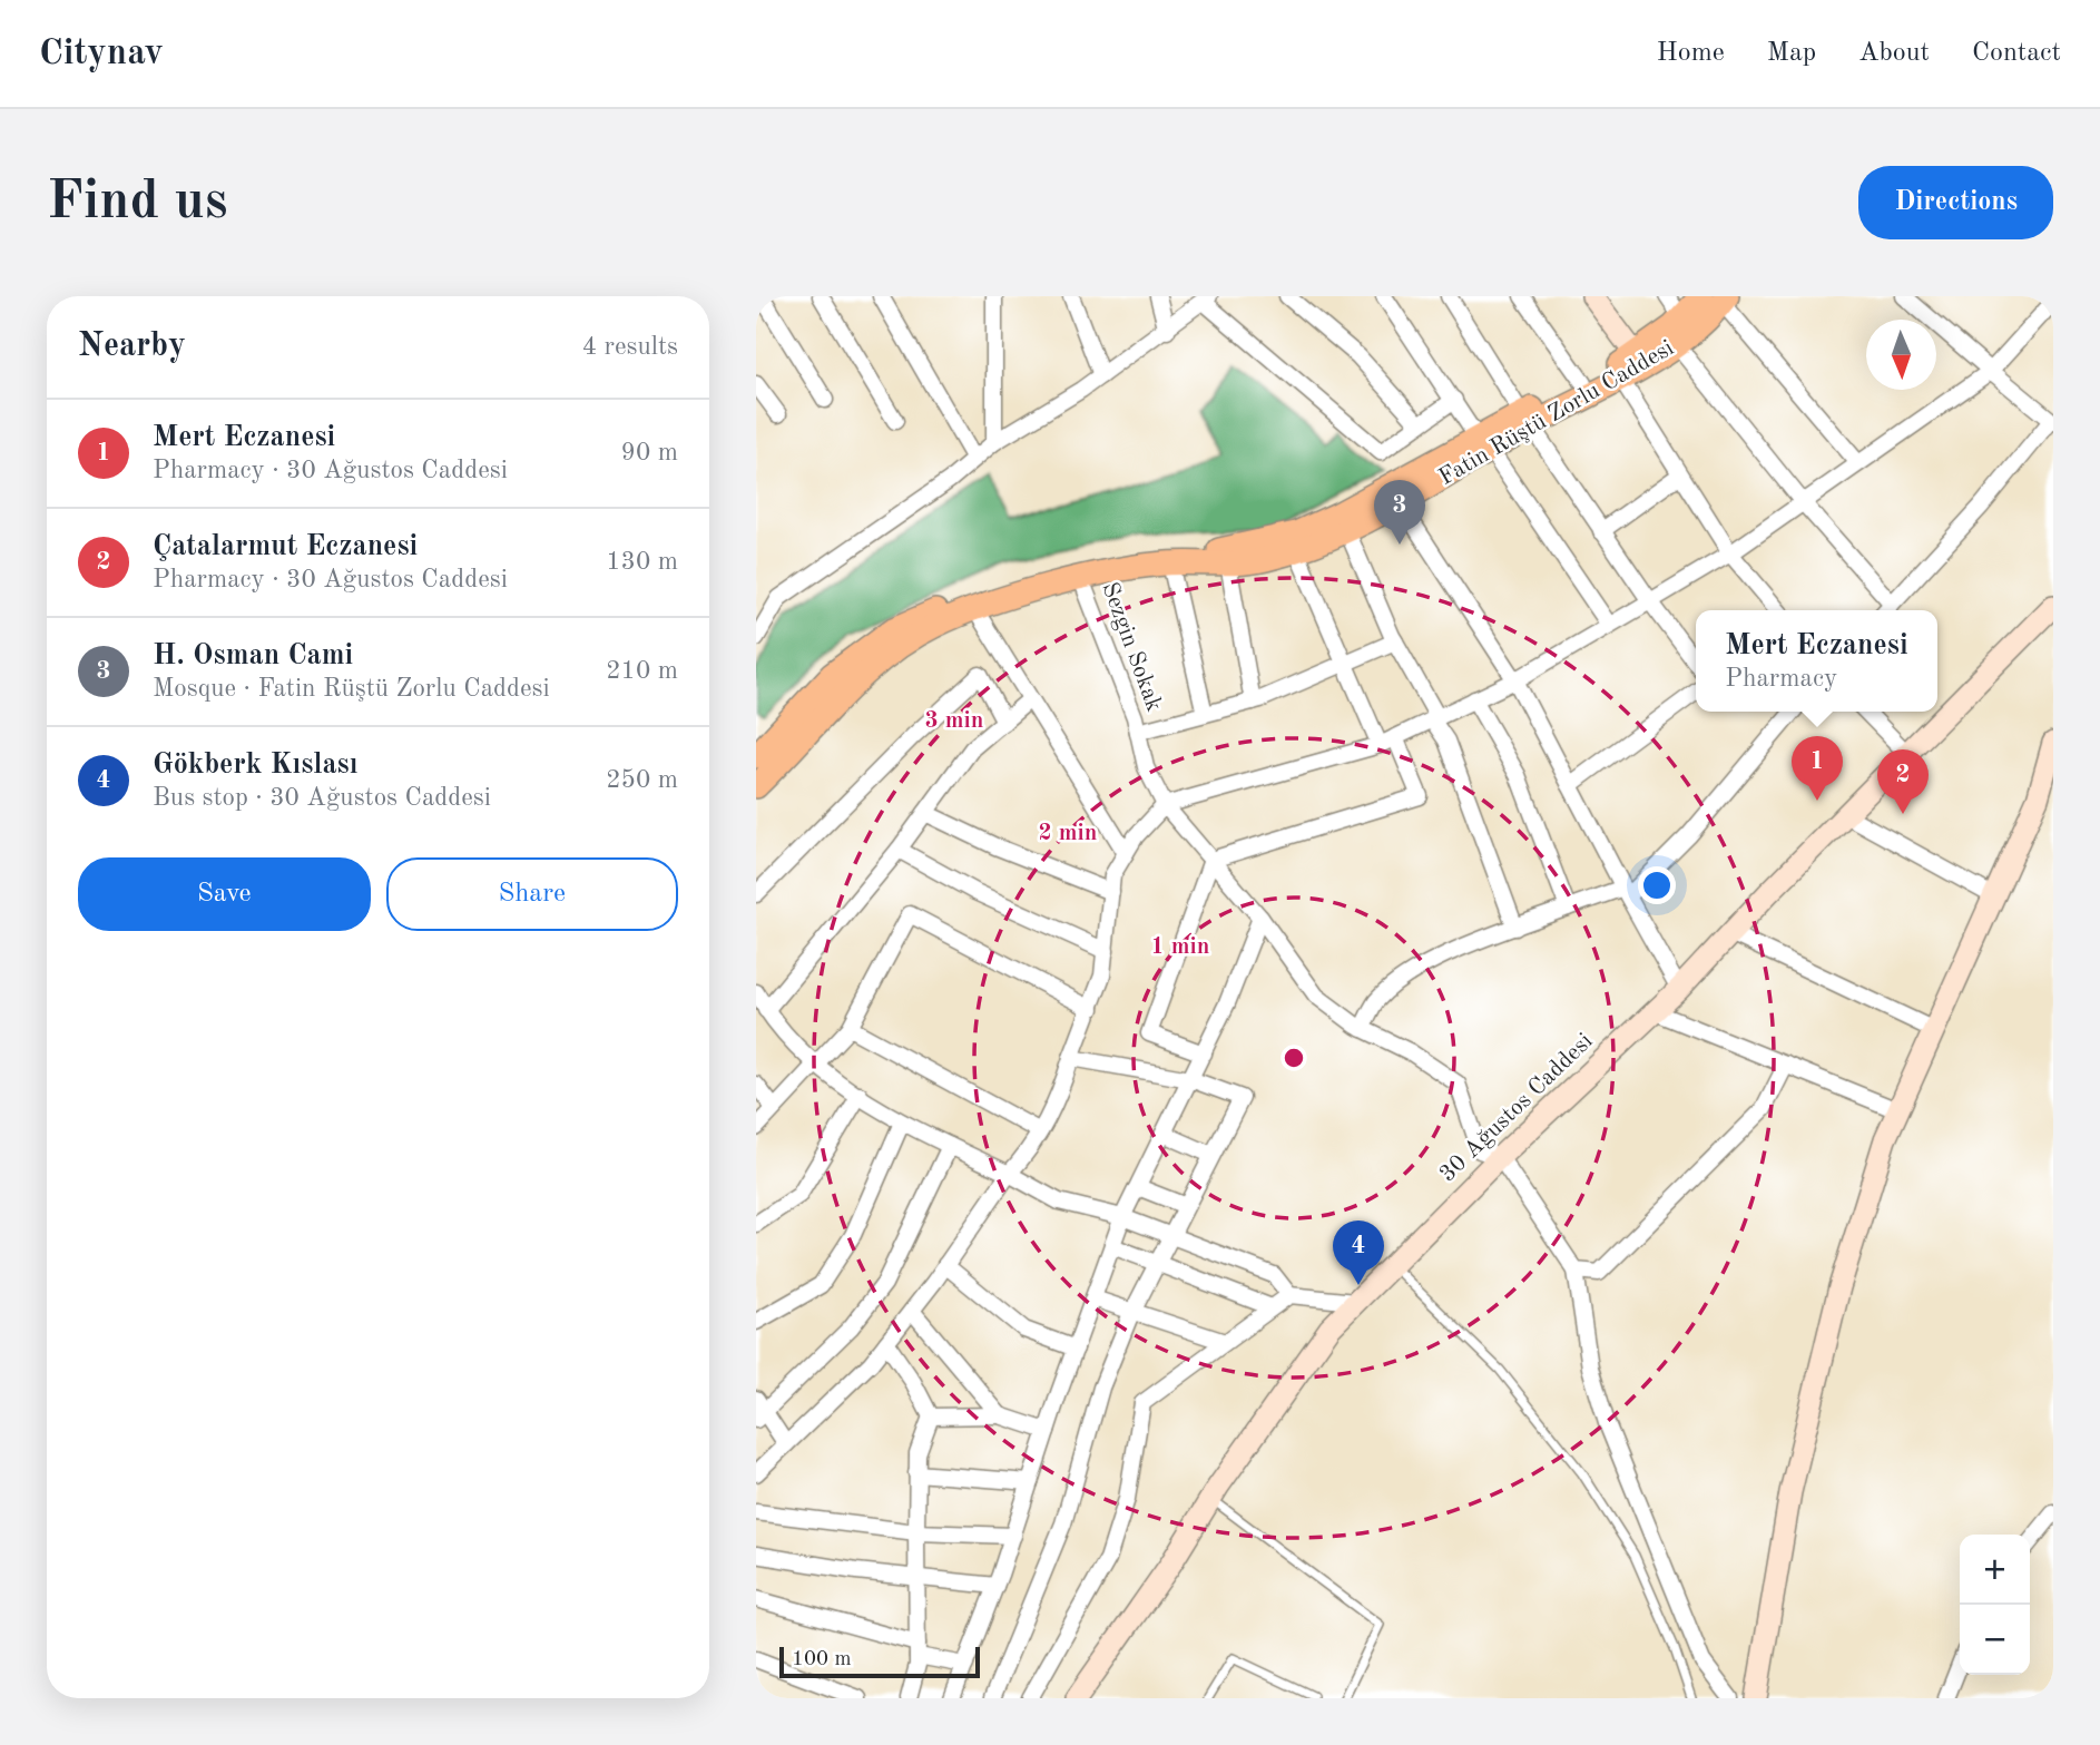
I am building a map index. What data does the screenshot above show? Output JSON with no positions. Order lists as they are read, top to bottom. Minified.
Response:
{"streets":{"main road":["Fatin Rüştü Zorlu Caddesi","30 Ağustos Caddesi"],"street":["Sezgin Sokak"]},"crossings":[["Fatin Rüştü Zorlu Caddesi","Sezgin Sokak"],["Sezgin Sokak","30 Ağustos Caddesi"]],"scale_bar":"100 m","north":"bottom","page":{"header":"Citynav","nav":["Home","Map","About","Contact"],"buttons":["Directions",["Save","Share"]],"title":"Find us","heading":["Nearby","4 results"],"list":[{"mark":"1","name":"Mert Eczanesi","note":"Pharmacy · 30 Ağustos Caddesi","value":"90 m"},{"mark":"2","name":"Çatalarmut Eczanesi","note":"Pharmacy · 30 Ağustos Caddesi","value":"130 m"},{"mark":"3","name":"H. Osman Cami","note":"Mosque · Fatin Rüştü Zorlu Caddesi","value":"210 m"},{"mark":"4","name":"Gökberk Kıslası","note":"Bus stop · 30 Ağustos Caddesi","value":"250 m"}],"pins":["3","1","2","4"],"popup":["Mert Eczanesi","Pharmacy"],"map_buttons":["+","−"],"scale":"100 m"},"rings":["3 min","2 min","1 min"]}
